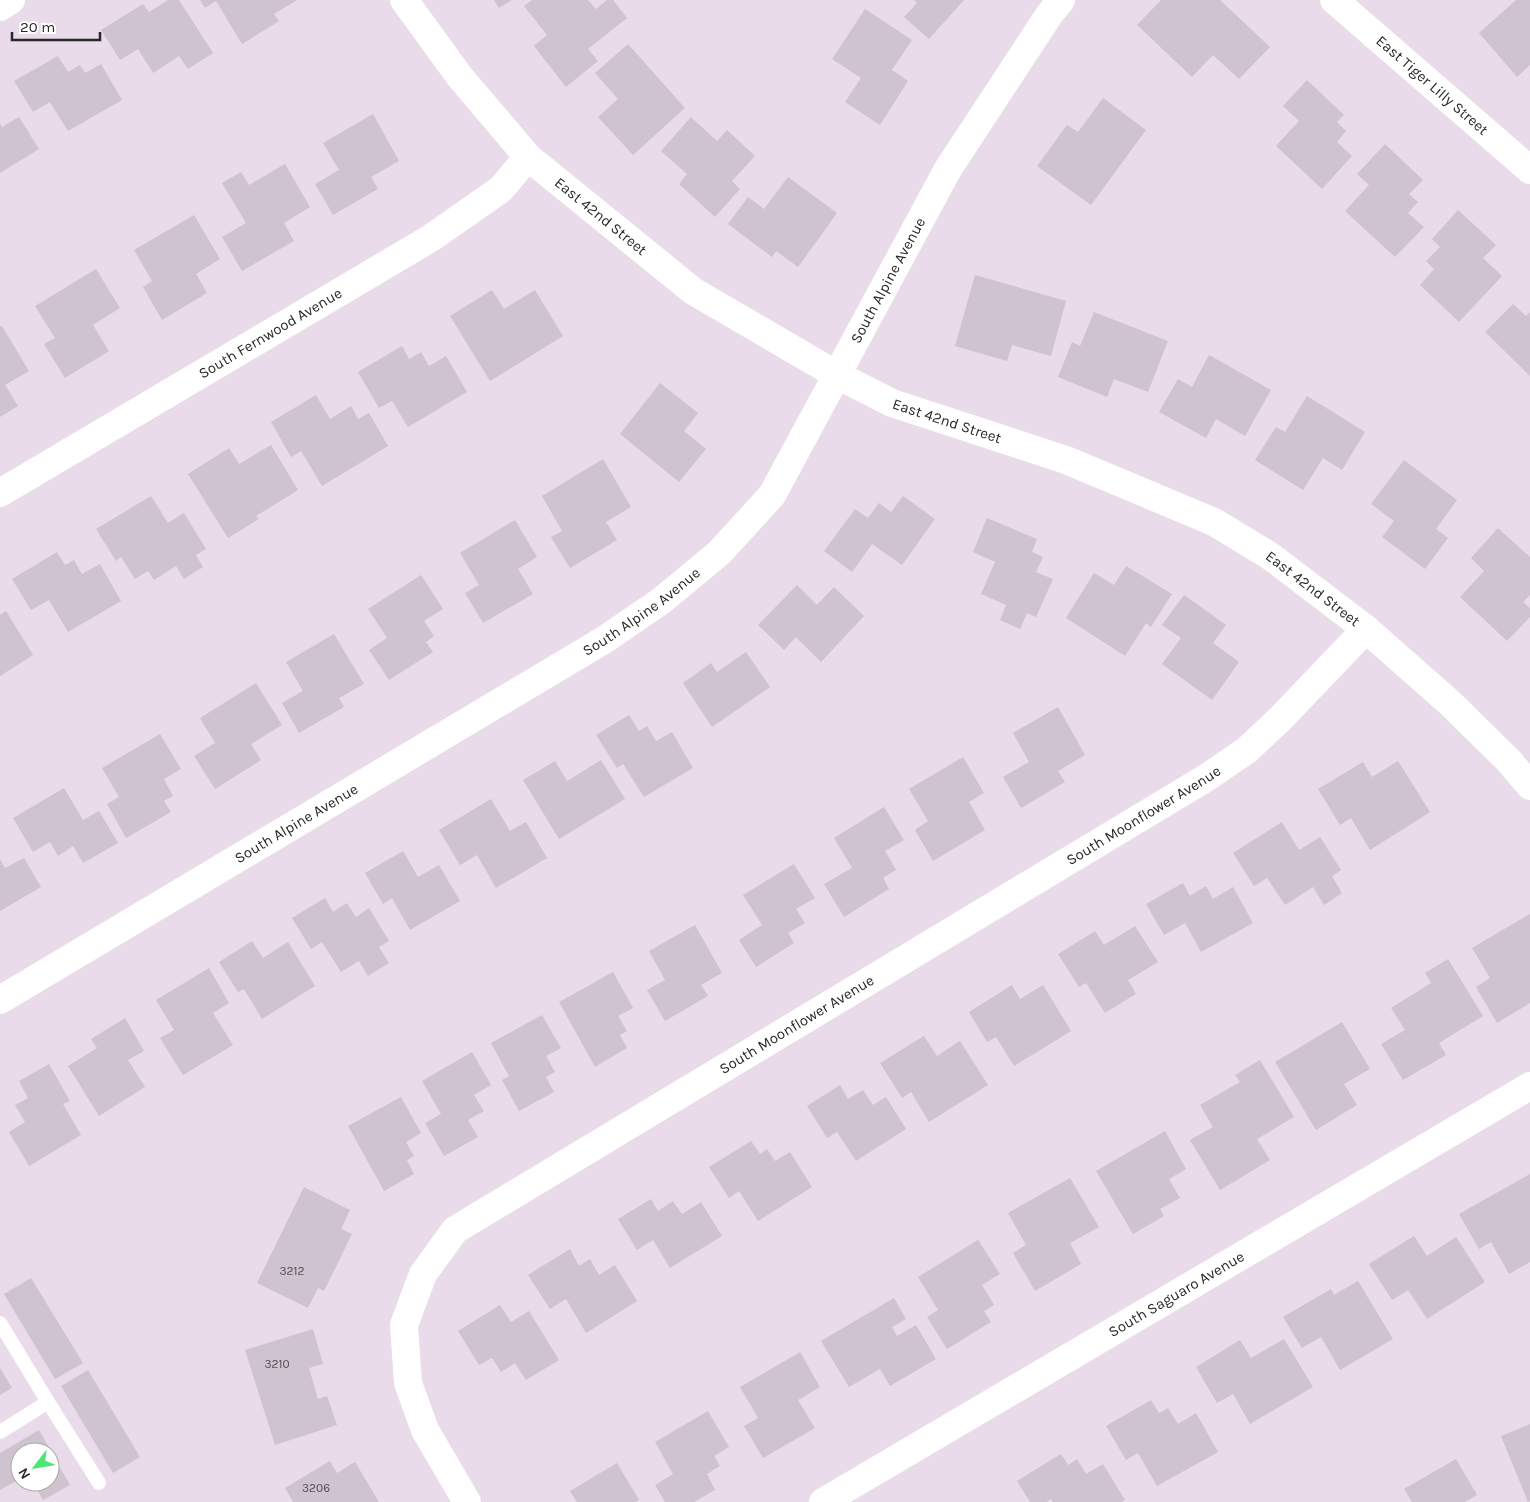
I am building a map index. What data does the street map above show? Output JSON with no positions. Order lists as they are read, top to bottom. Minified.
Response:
{"streets":{"street":["East Tiger Lilly Street","East 42nd Street","South Alpine Avenue","South Fernwood Avenue","South Moonflower Avenue","South Saguaro Avenue"]},"crossings":[["East 42nd Street","South Alpine Avenue"],["East 42nd Street","South Fernwood Avenue"],["East 42nd Street","South Moonflower Avenue"]],"house_numbers":["3212","3210","3206"],"scale_bar":"20 m","north":"bottom left"}
